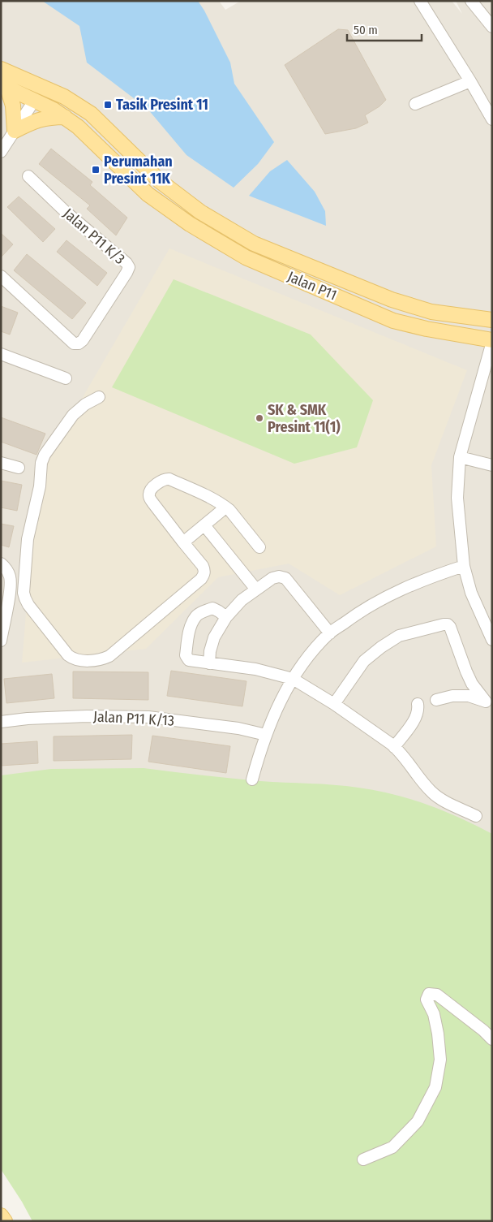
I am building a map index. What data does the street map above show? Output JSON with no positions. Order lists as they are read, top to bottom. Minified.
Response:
{"streets":{"main road":["Jalan P11"],"street":["Jalan P11 K/3","Jalan P11 K/13"]},"places":{"transit":["Tasik Presint 11","Perumahan Presint 11K"],"other":["SK & SMK Presint 11(1)"]},"scale_bar":"50 m"}
